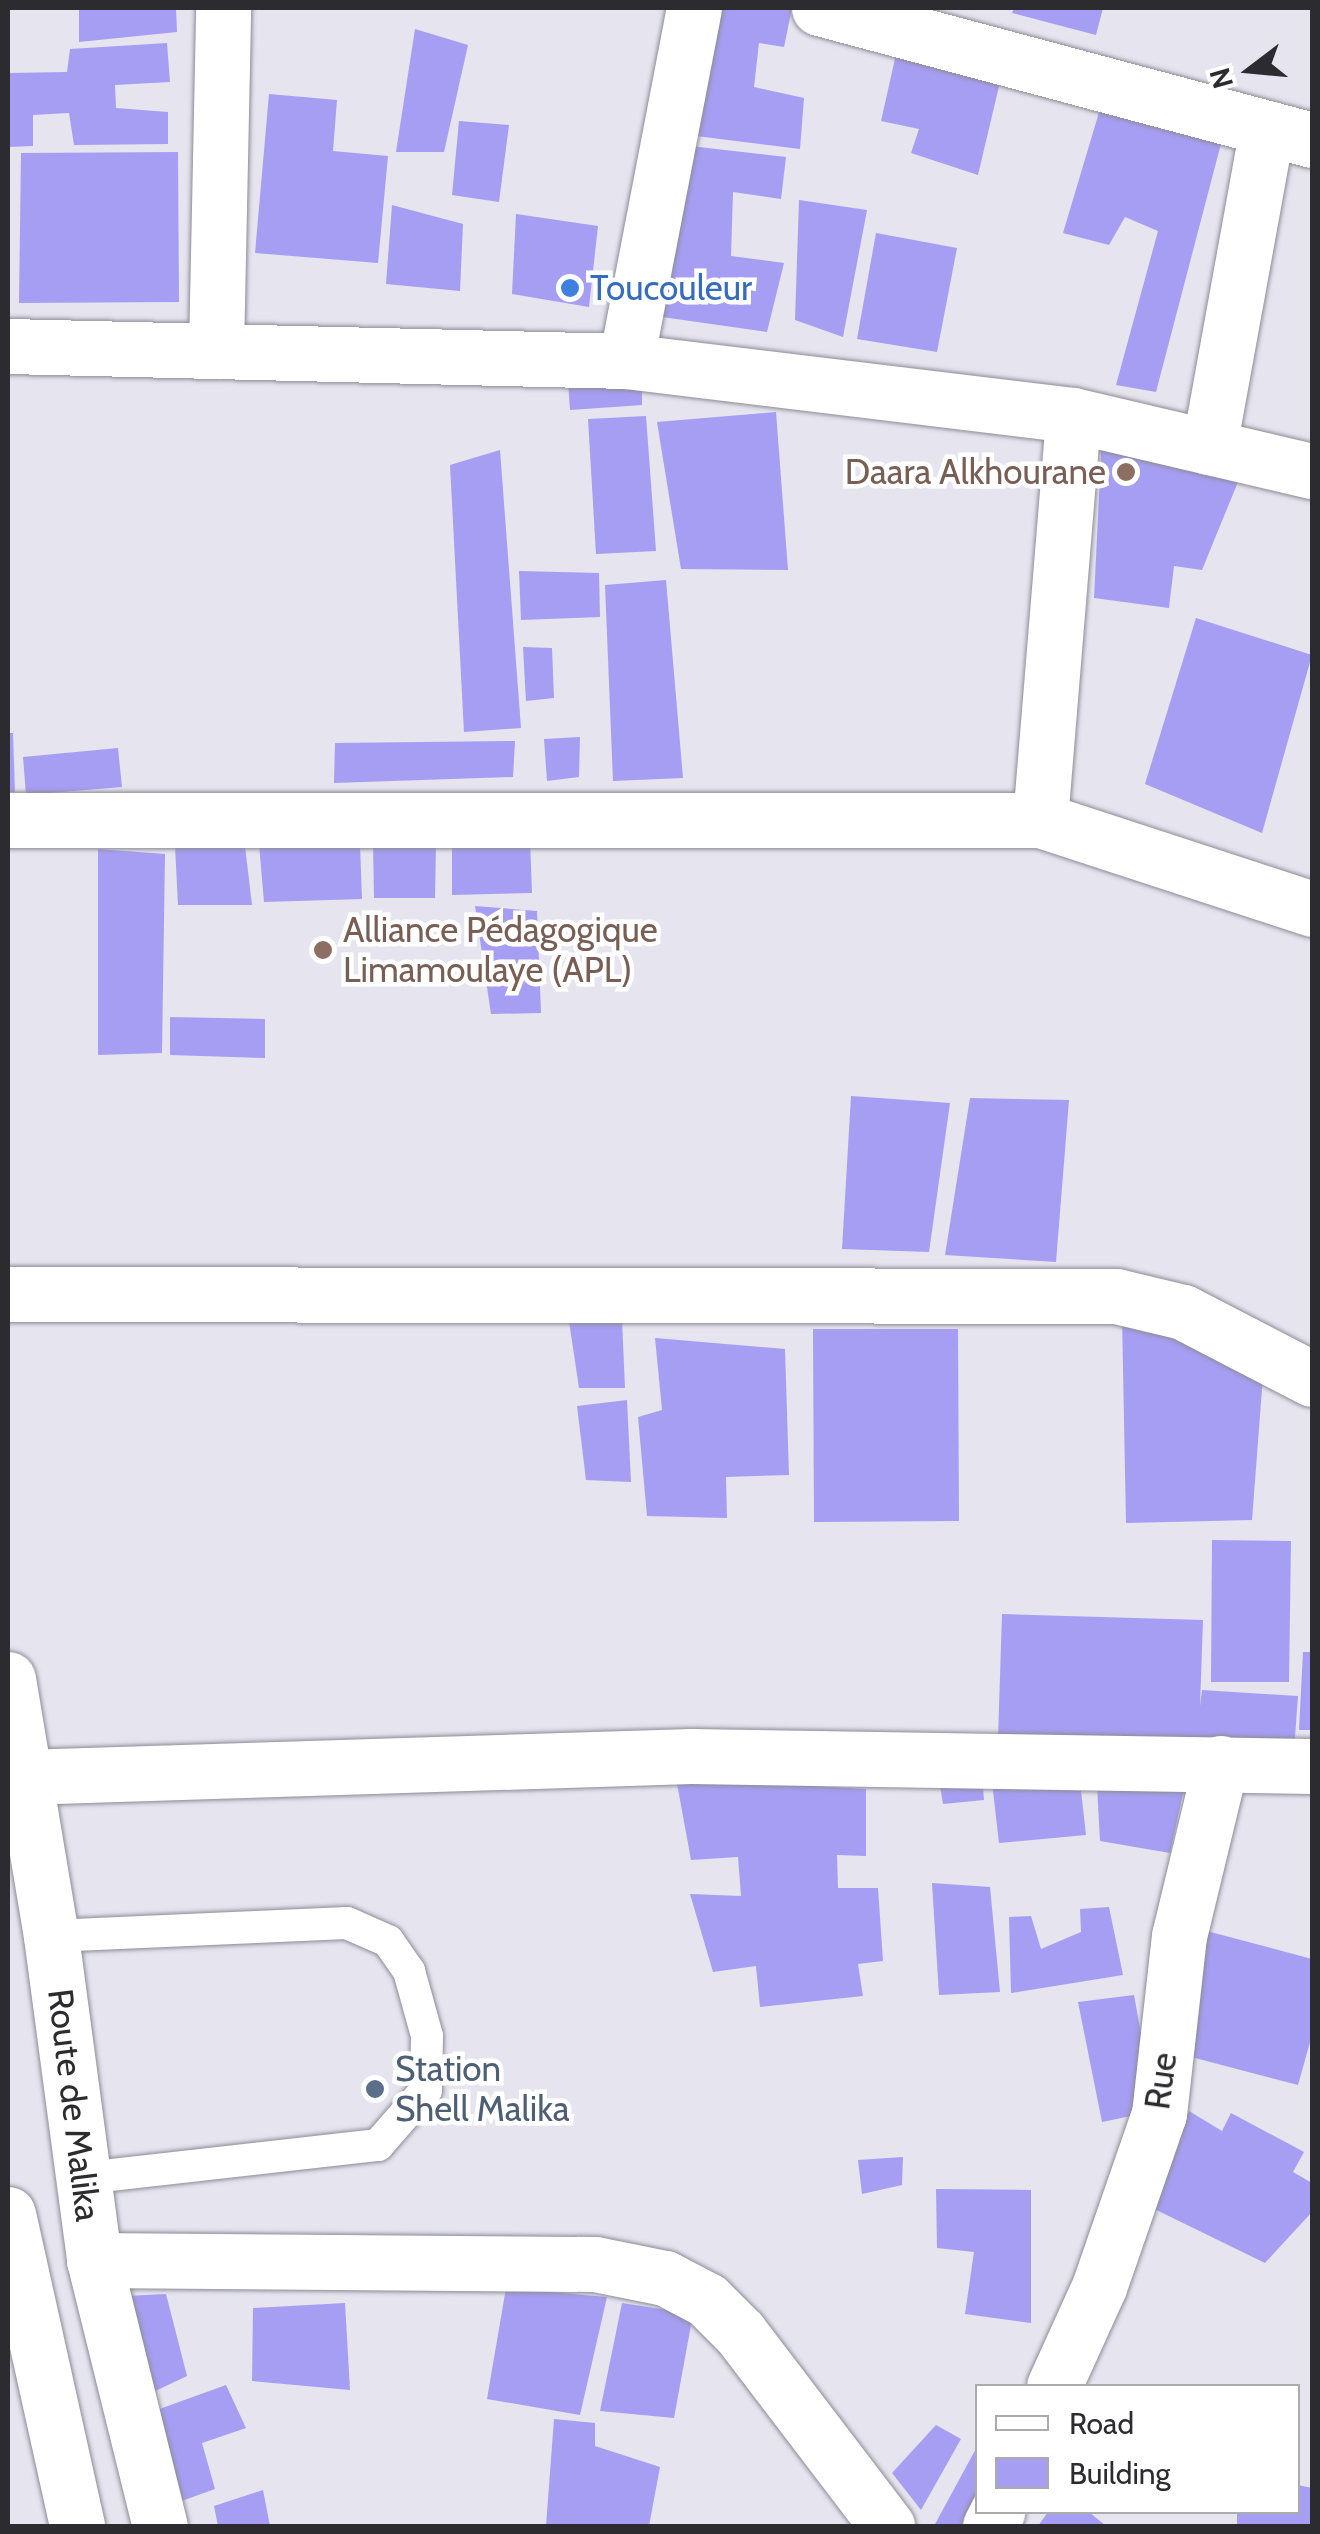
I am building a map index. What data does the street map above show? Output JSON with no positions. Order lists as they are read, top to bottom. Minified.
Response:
{"streets":{"street":["Rue","Route de Malika"]},"places":["Toucouleur","Daara Alkhourane","Alliance Pédagogique Limamoulaye (APL)","Station Shell Malika"],"legend":["Road","Building"],"north":"left"}
